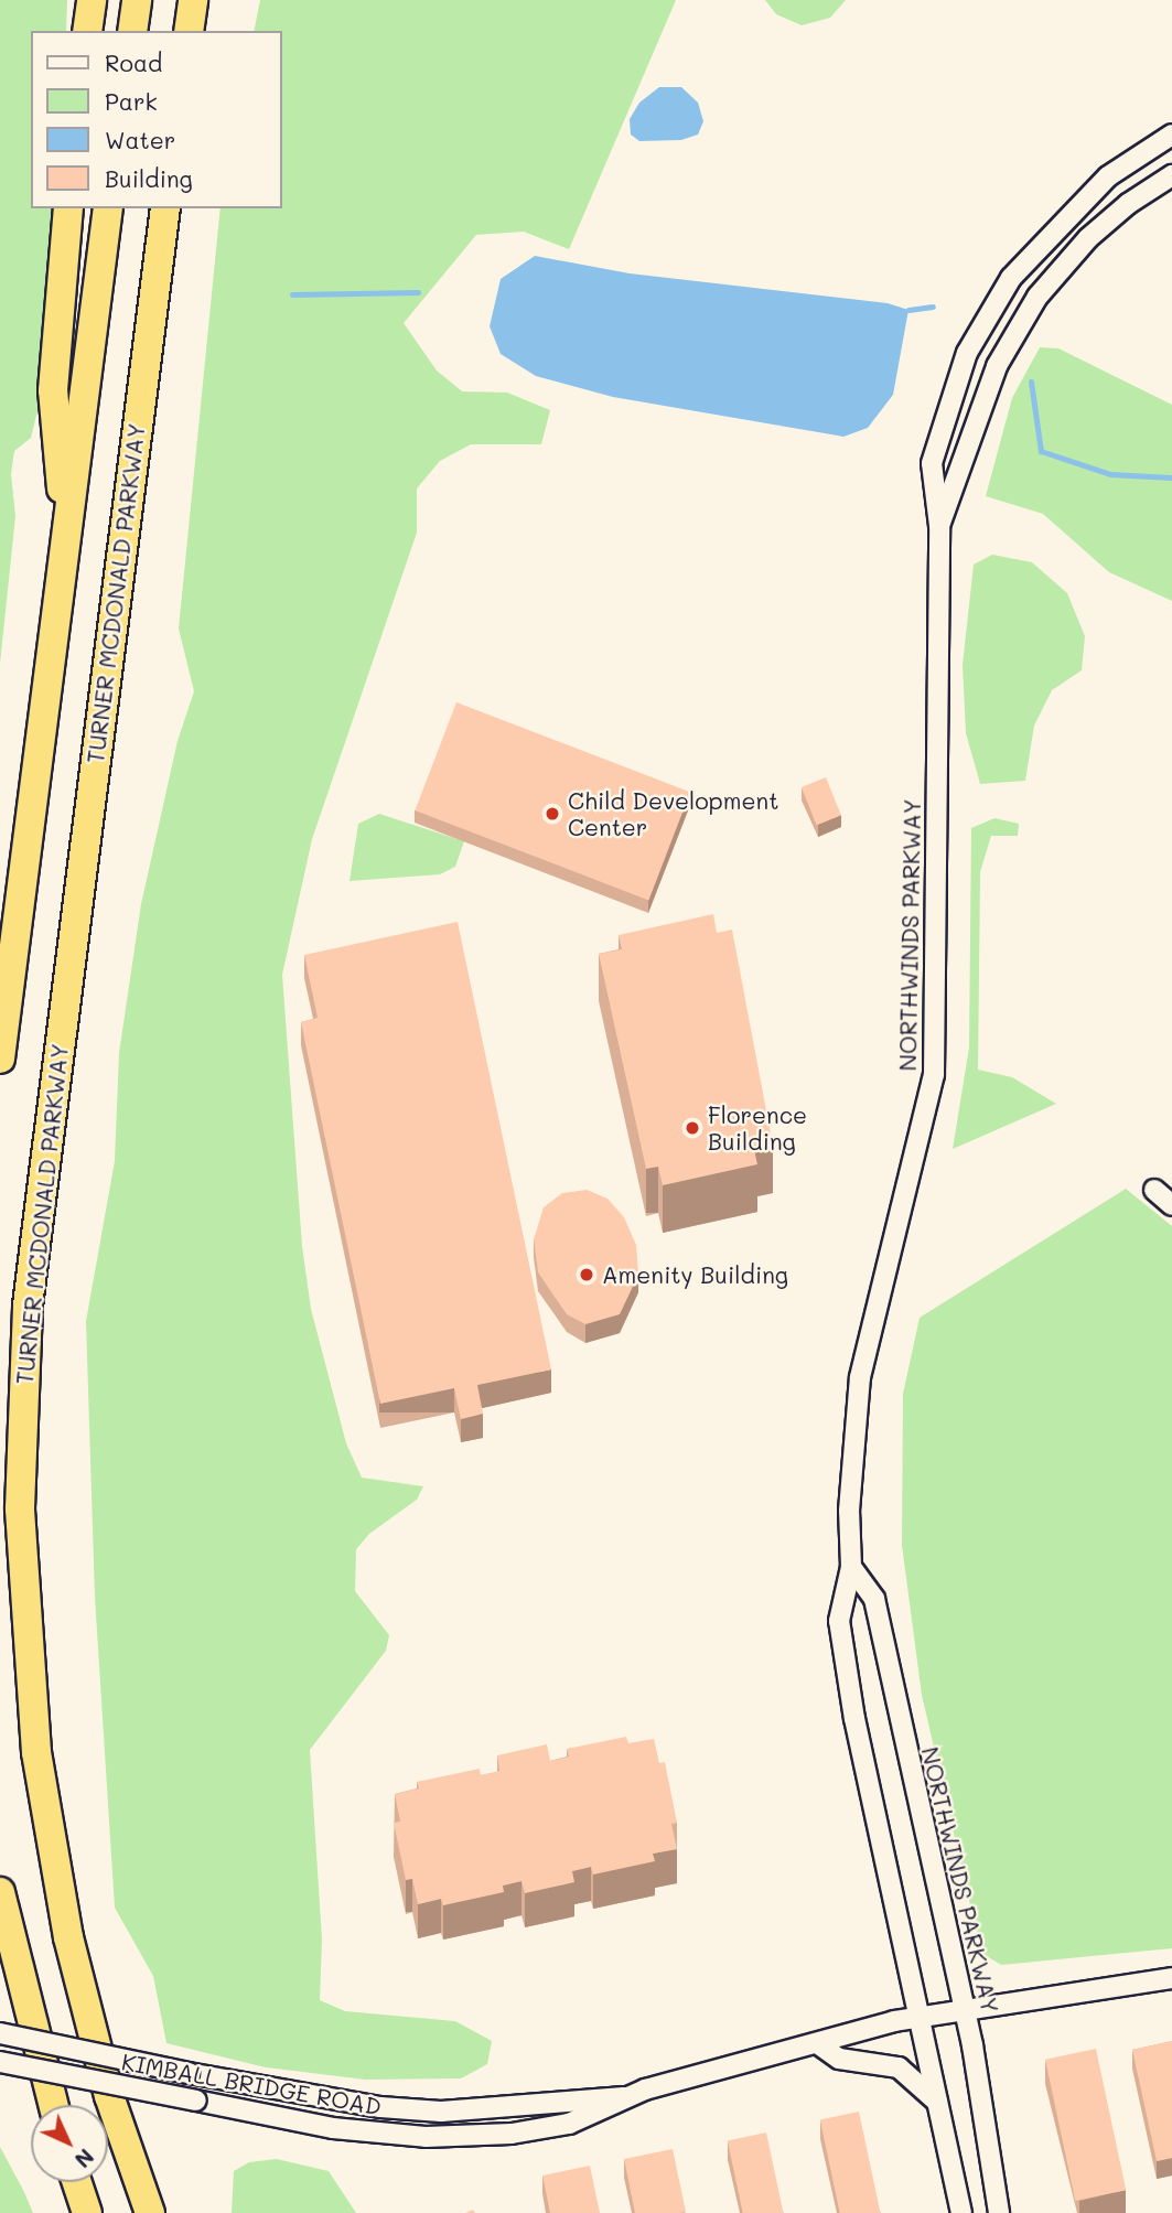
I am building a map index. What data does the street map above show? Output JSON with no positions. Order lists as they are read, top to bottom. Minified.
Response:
{"streets":{"highway":["TURNER MCDONALD PARKWAY"],"street":["NORTHWINDS PARKWAY","KIMBALL BRIDGE ROAD"]},"crossings":[["NORTHWINDS PARKWAY","KIMBALL BRIDGE ROAD"]],"places":["Child Development Center","Florence Building","Amenity Building"],"legend":["Road","Park","Water","Building"],"north":"bottom right"}
